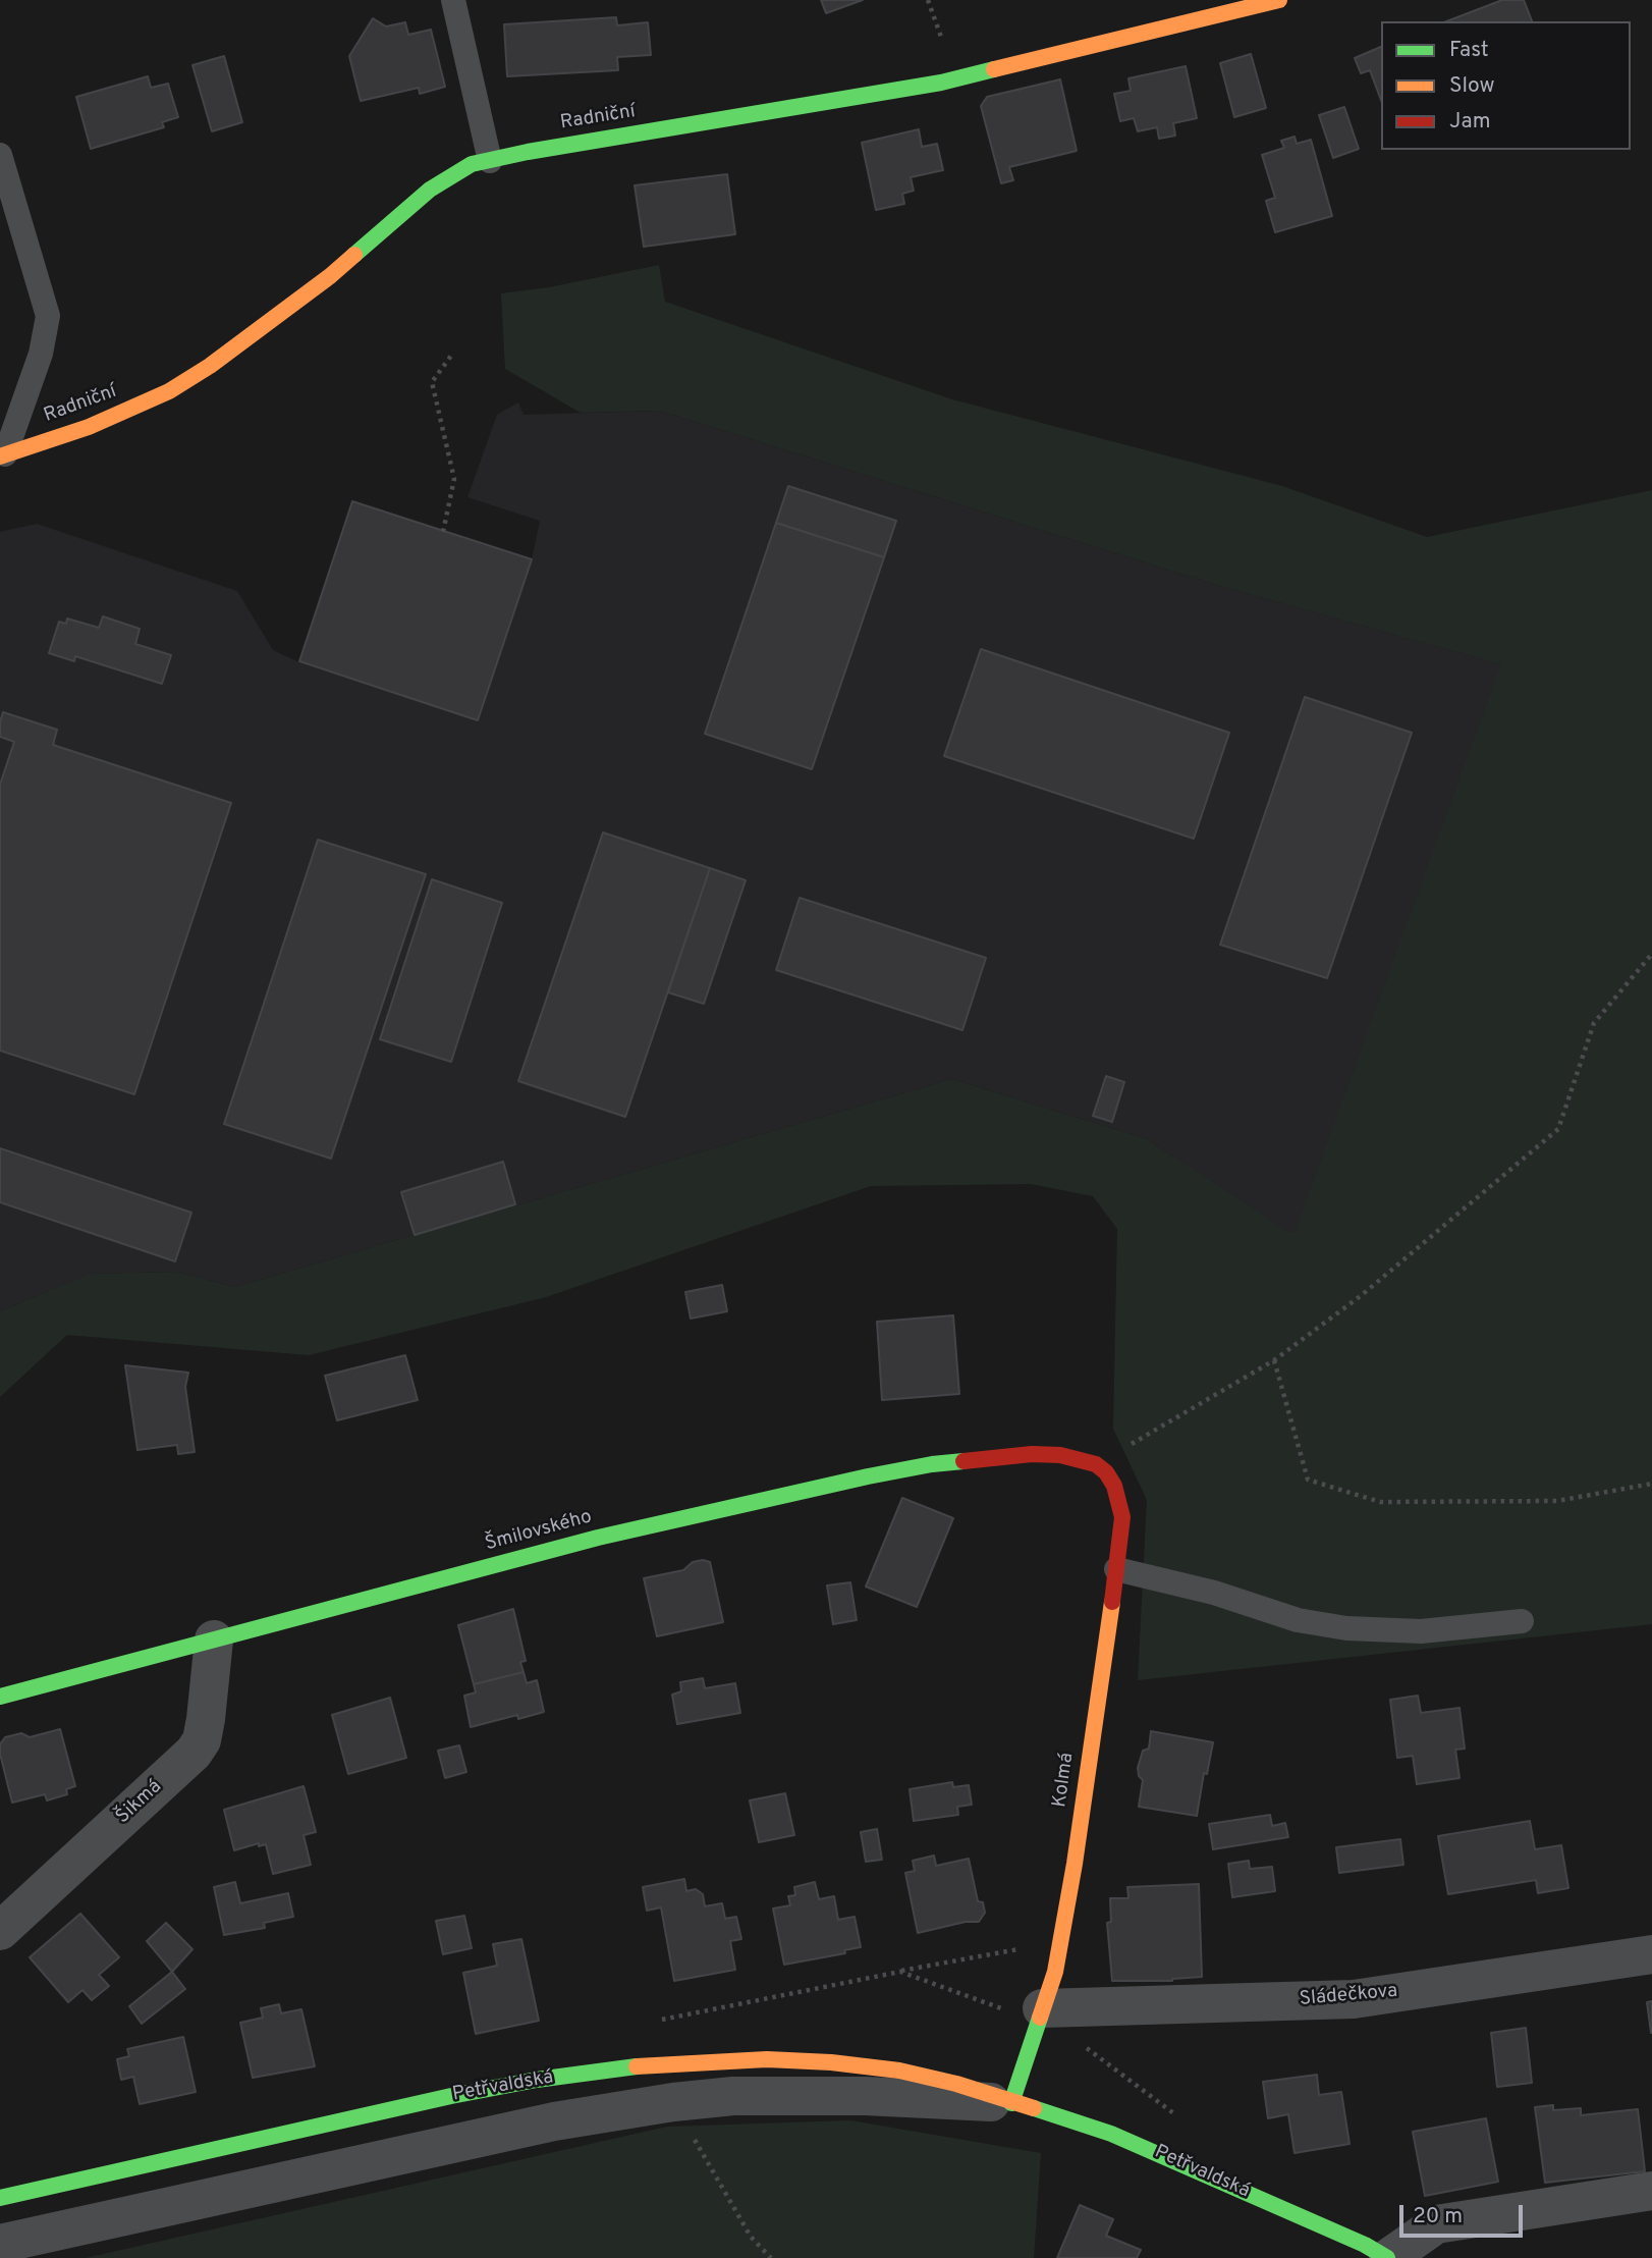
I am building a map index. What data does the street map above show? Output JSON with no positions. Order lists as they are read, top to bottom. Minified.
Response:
{"streets":{"street":["Radniční","Šmilovského","Kolmá","Šikmá","Sládečkova","Petřvaldská"]},"crossings":[["Šmilovského","Kolmá"],["Šmilovského","Šikmá"],["Kolmá","Sládečkova"],["Kolmá","Petřvaldská"]],"legend":["Fast","Slow","Jam"],"scale_bar":"20 m"}
